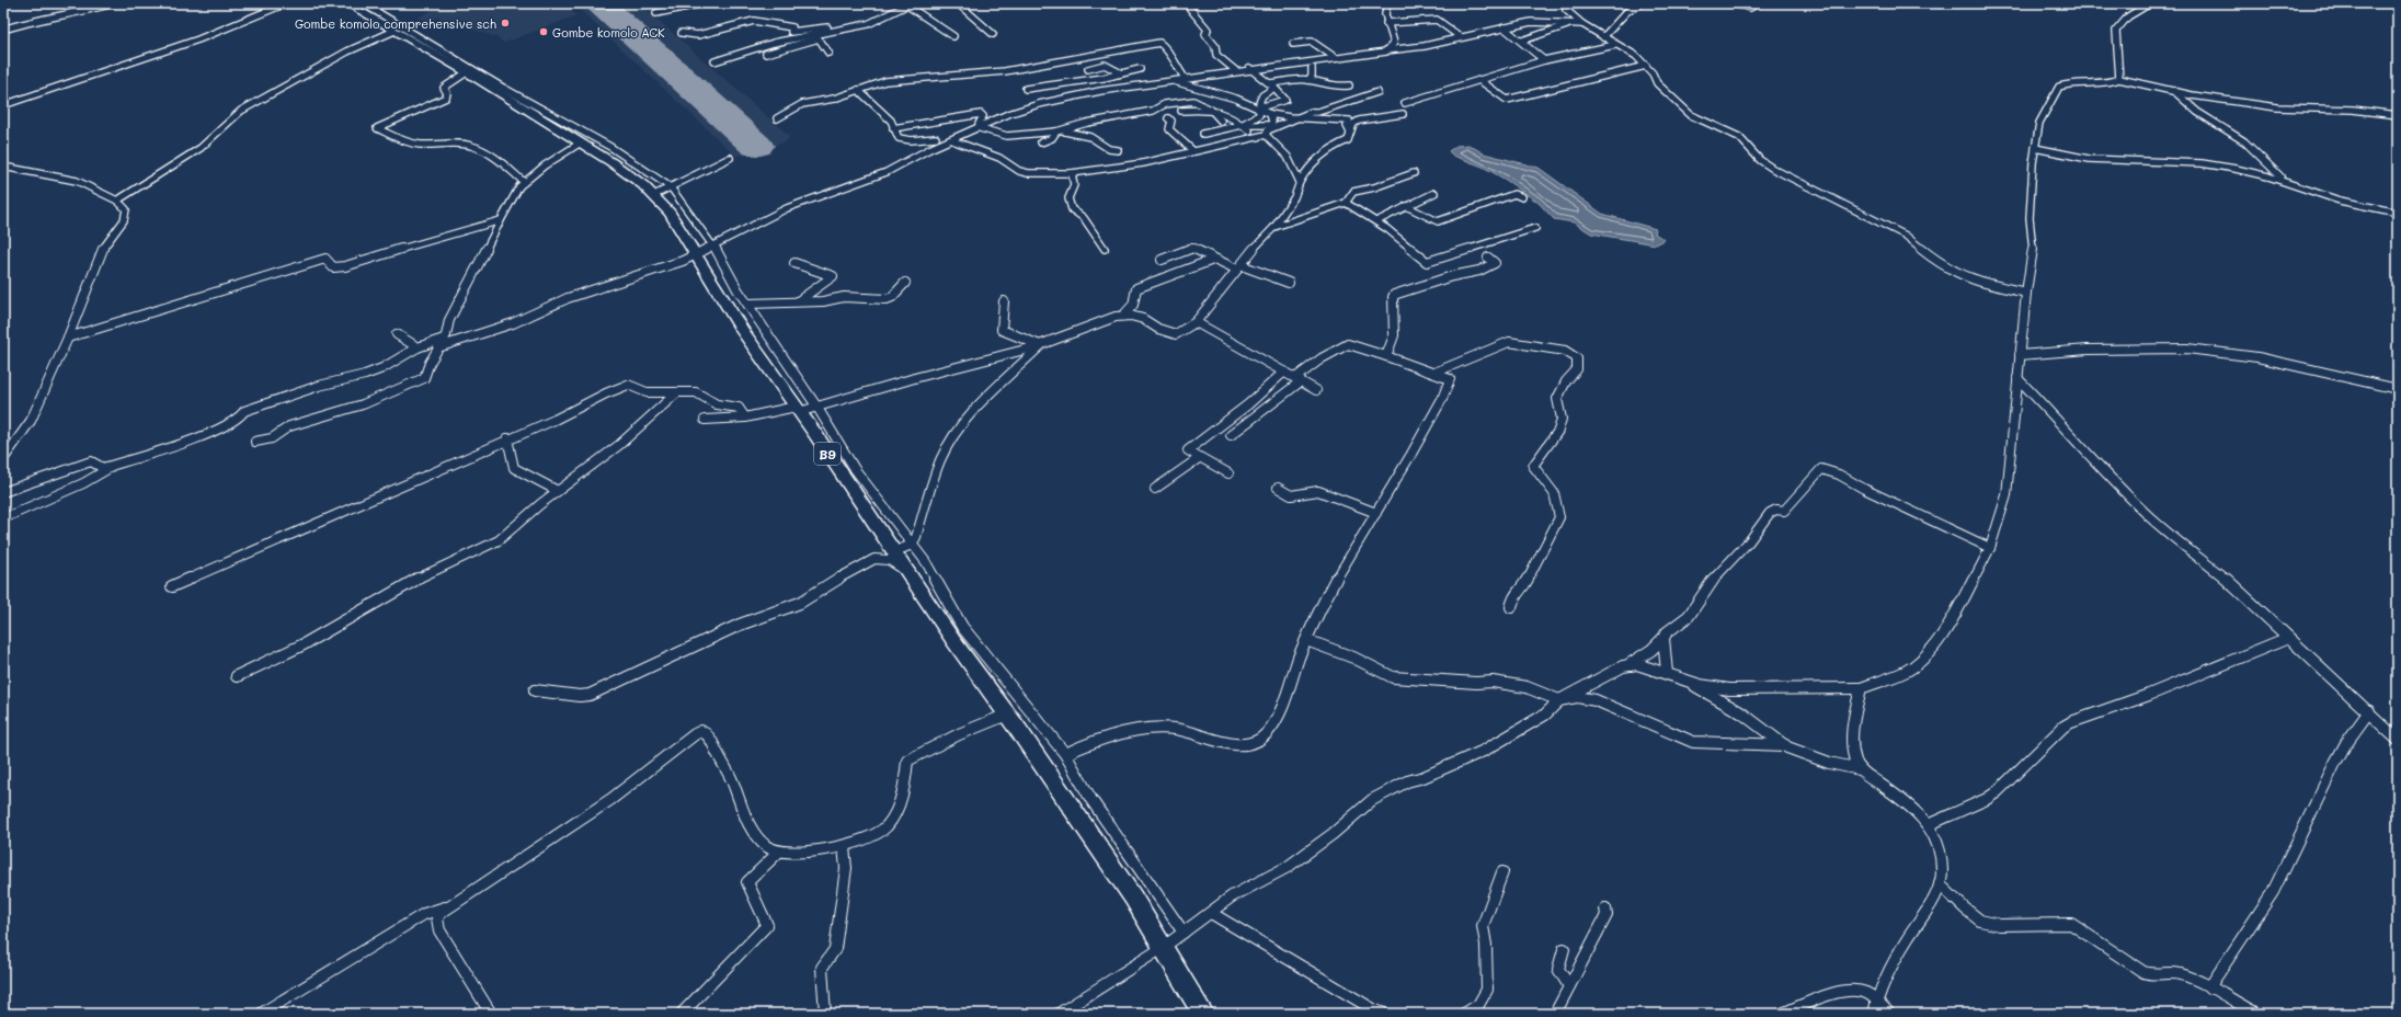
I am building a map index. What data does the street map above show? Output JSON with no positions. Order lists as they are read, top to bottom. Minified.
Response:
{"streets":{"highway":["B9"]},"places":["Gombe komolo comprehensive sch","Gombe komolo ACK"]}
